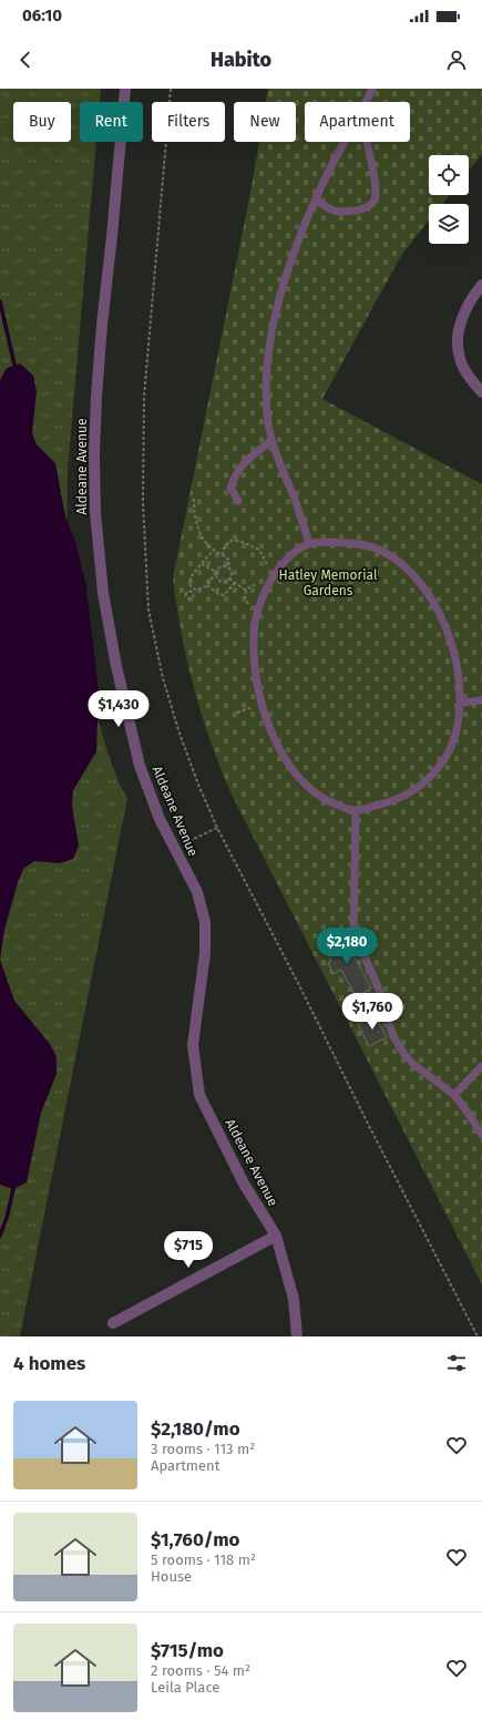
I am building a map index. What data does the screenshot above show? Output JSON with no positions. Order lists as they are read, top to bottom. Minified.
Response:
{"streets":{"street":["Aldeane Avenue"]},"parks":["Hatley Memorial Gardens"],"page":{"status":"06:10","header":"Habito","chip":["Buy","Rent","Filters","New","Apartment"],"price":["$1,430","$2,180","$1,760","$715"],"heading":"4 homes","list":[{"name":"$2,180/mo","note":"3 rooms · 113 m² · Apartment"},{"name":"$1,760/mo","note":"5 rooms · 118 m² · House"},{"name":"$715/mo","note":"2 rooms · 54 m² · Leila Place"}]}}
